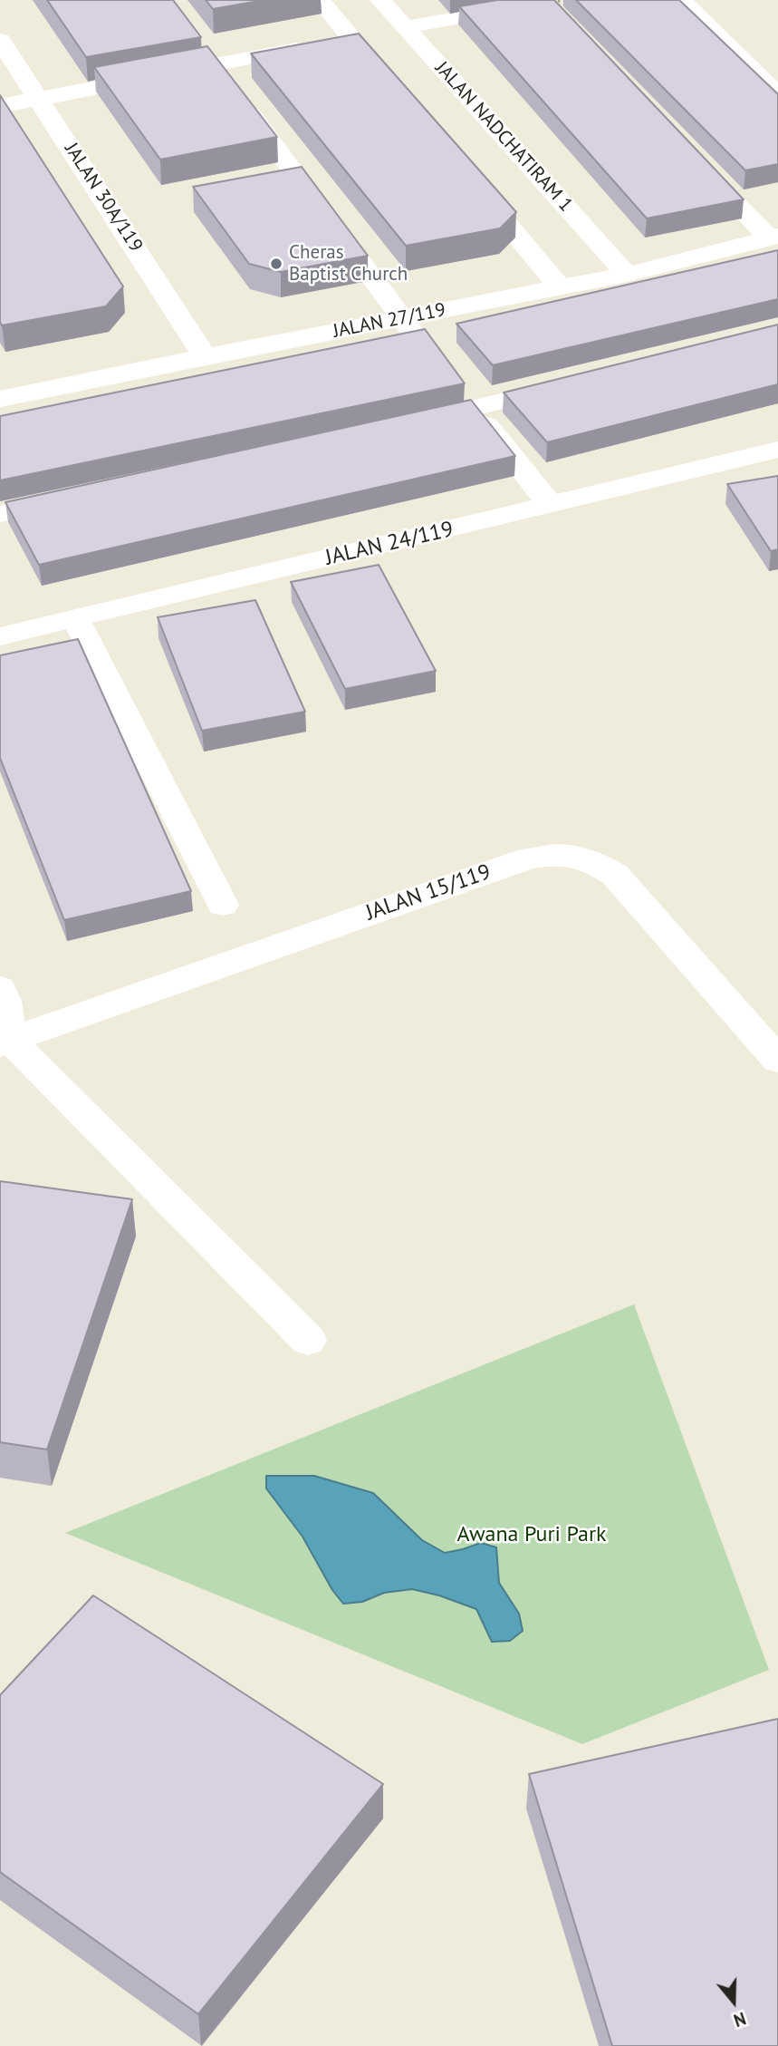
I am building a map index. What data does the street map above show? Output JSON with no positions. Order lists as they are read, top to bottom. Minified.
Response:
{"streets":{"street":["JALAN NADCHATIRAM 1","JALAN 30A/119","JALAN 27/119","JALAN 24/119","JALAN 15/119"]},"crossings":[["JALAN NADCHATIRAM 1","JALAN 27/119"],["JALAN 30A/119","JALAN 27/119"]],"parks":["Awana Puri Park"],"places":["Cheras Baptist Church"],"north":"bottom"}
